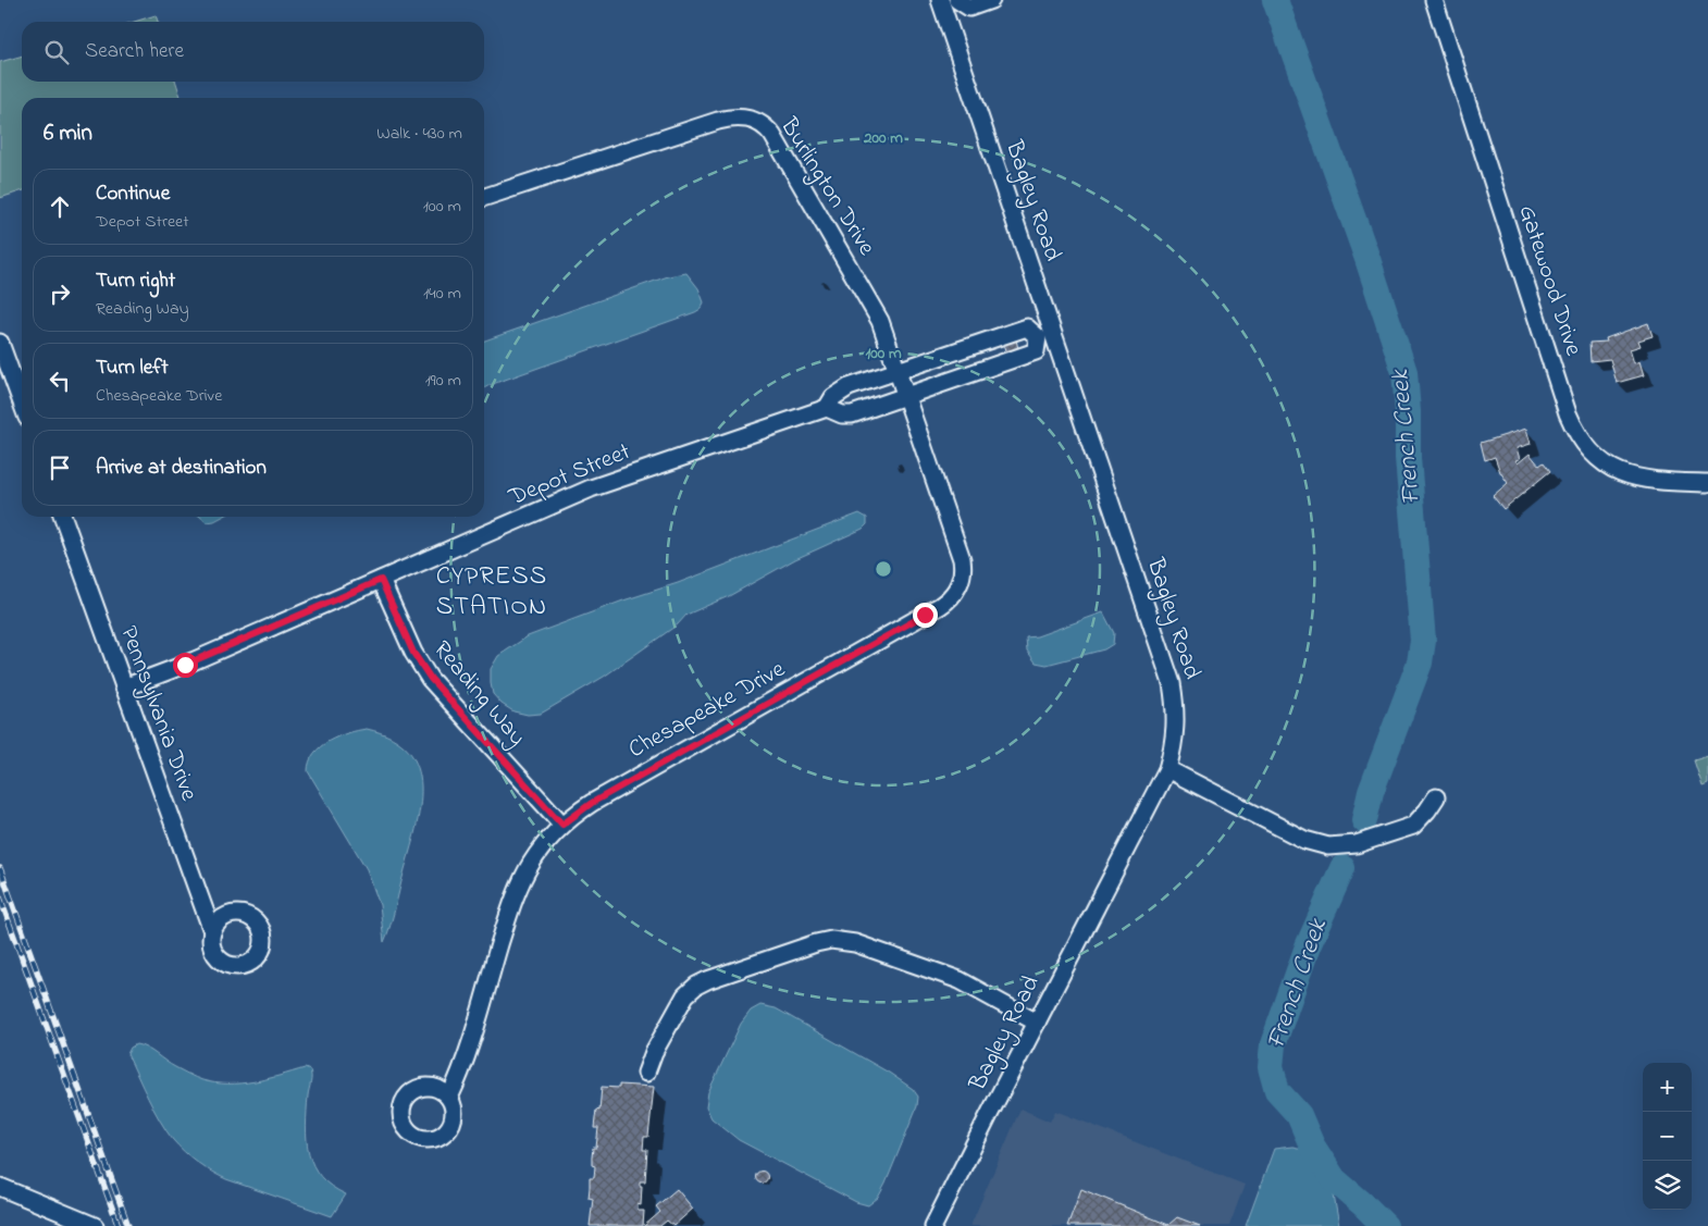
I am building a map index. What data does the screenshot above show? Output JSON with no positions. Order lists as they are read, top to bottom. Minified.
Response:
{"streets":{"street":["Burlington Drive","Bagley Road","Gatewood Drive","Depot Street","Reading Way","Chesapeake Drive","Pennsylvania Drive"]},"crossings":[["Burlington Drive","Depot Street"],["Burlington Drive","Chesapeake Drive"],["Bagley Road","Depot Street"],["Depot Street","Reading Way"],["Depot Street","Pennsylvania Drive"],["Reading Way","Chesapeake Drive"]],"districts":["CYPRESS STATION"],"water":["French Creek"],"page":{"search":"Search here","heading":["6 min","Walk · 430 m"],"list":[["Continue","Depot Street","100 m"],["Turn right","Reading Way","140 m"],["Turn left","Chesapeake Drive","190 m"],"Arrive at destination"],"map_buttons":["+","−"]},"rings":["200 m","100 m"]}
